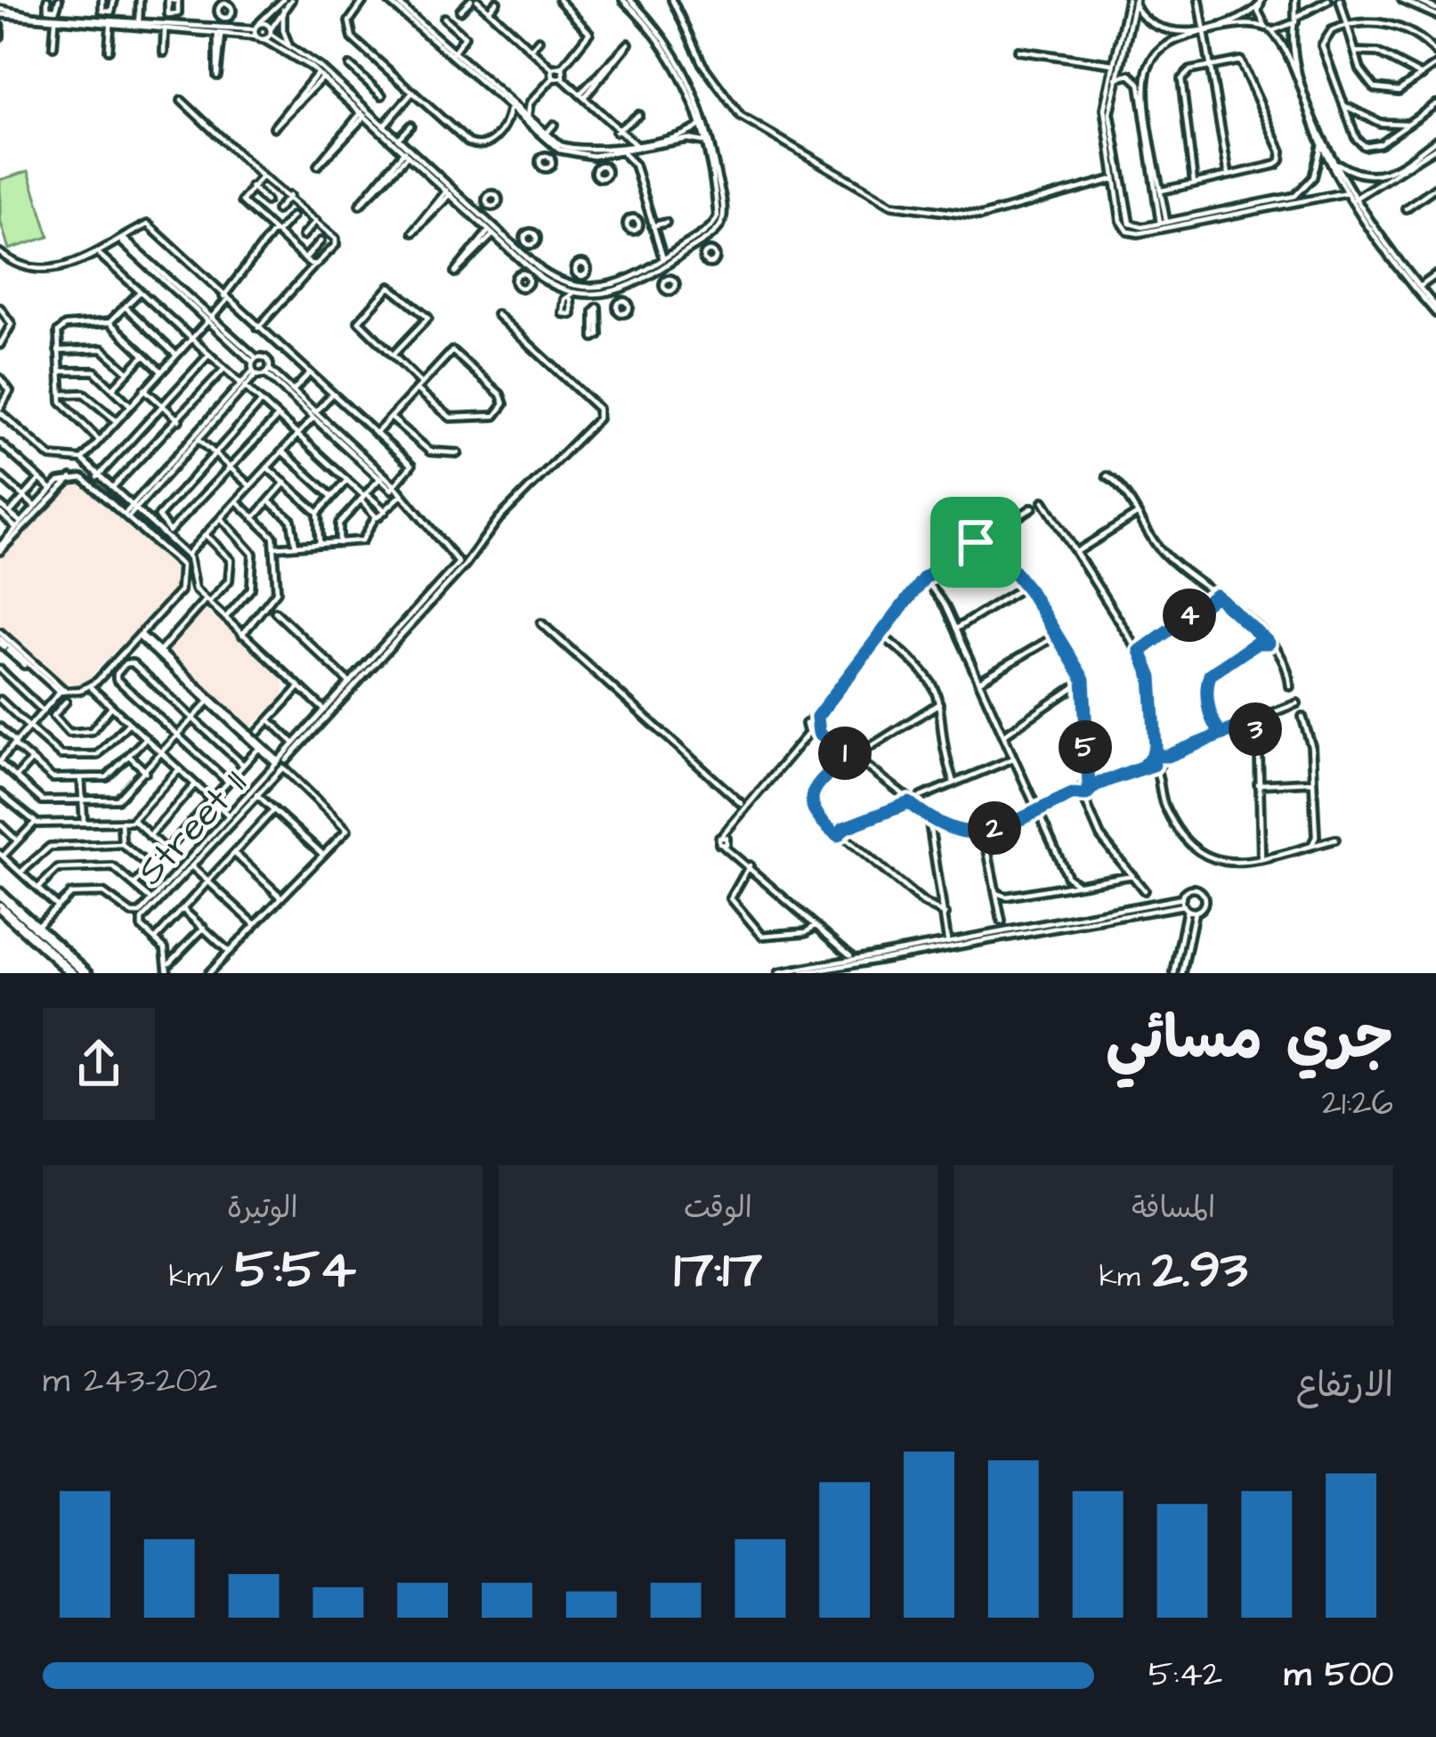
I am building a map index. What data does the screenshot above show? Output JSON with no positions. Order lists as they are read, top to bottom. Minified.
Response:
{"streets":{"street":["Street 11"]},"page":{"pins":["4","3","5","1","2"],"heading":["جري مسائي","21:26"],"stats":[["المسافة","2.93 km"],["الوقت","17:17"],["الوتيرة","5:54 /km"]],"chart":["الارتفاع","202–243 m"],"list":[{"name":"500 m","note":"5:42"}]}}
